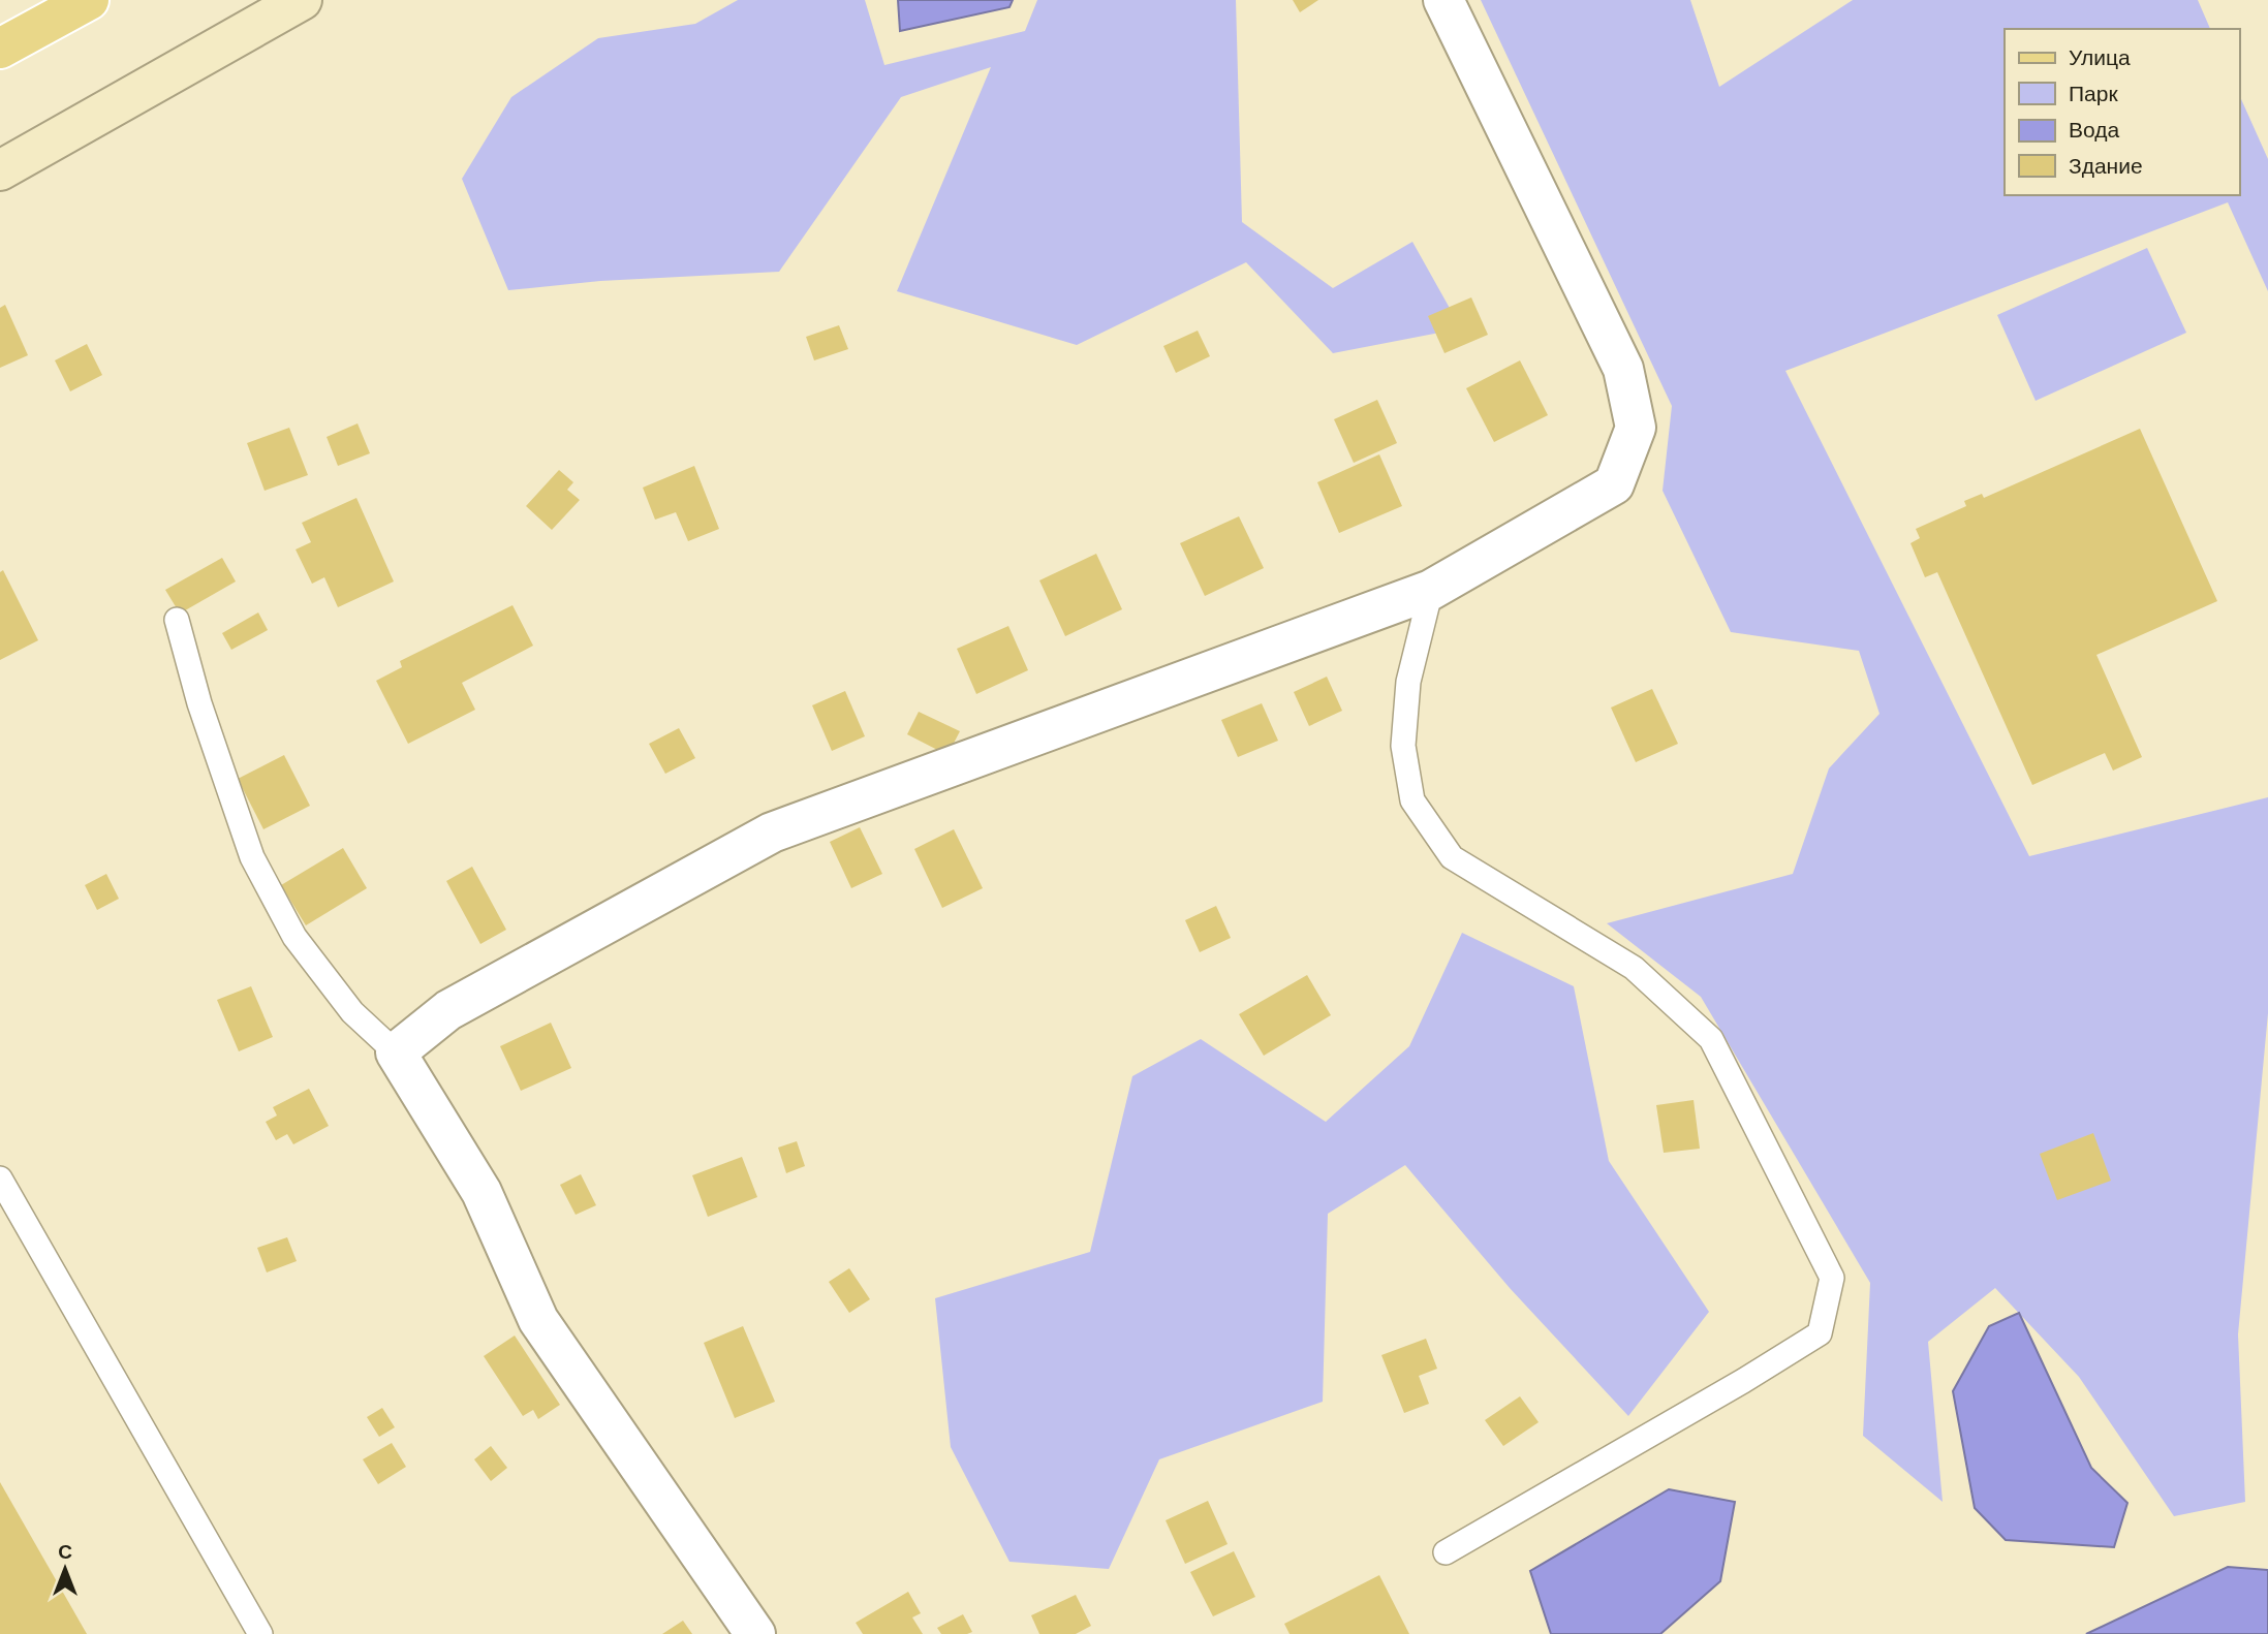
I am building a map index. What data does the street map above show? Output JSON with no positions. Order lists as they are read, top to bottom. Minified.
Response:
{"legend":["Улица","Парк","Вода","Здание"],"north":"top"}
